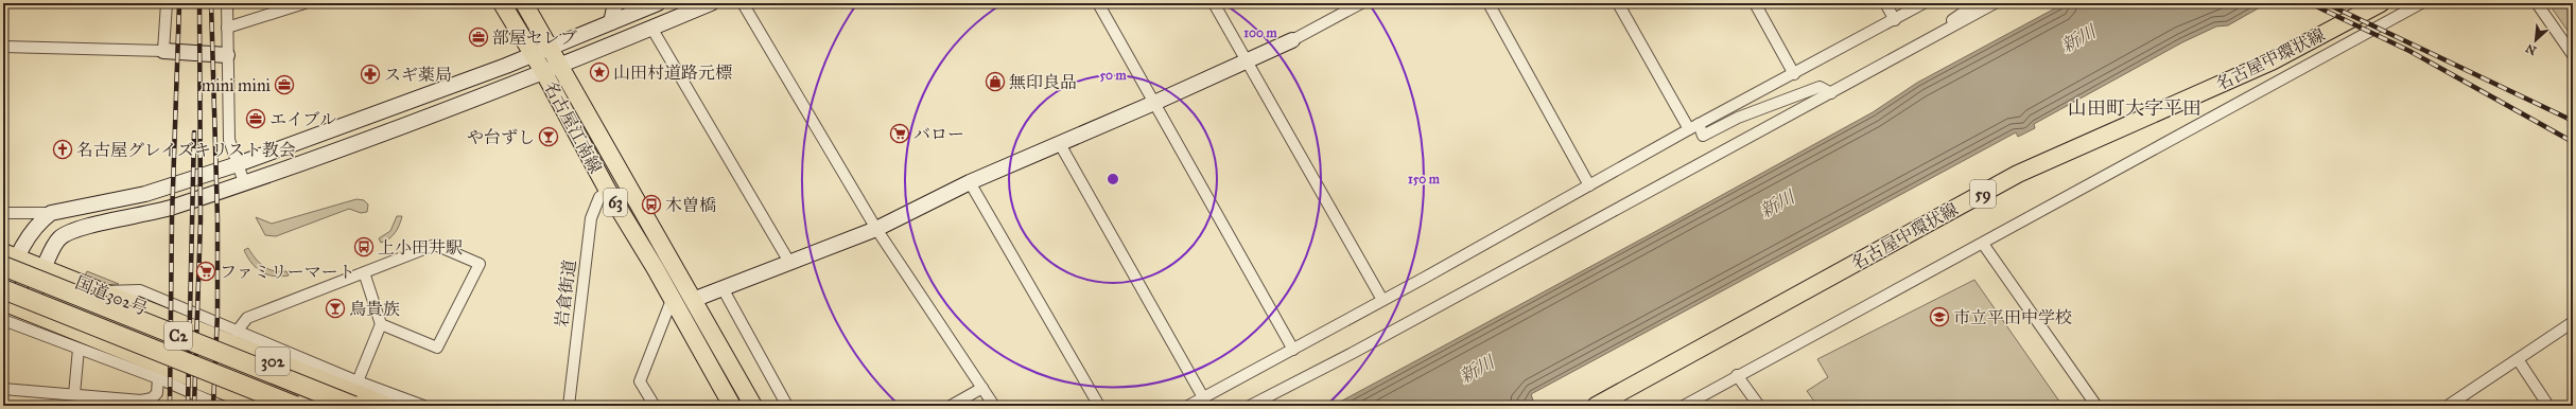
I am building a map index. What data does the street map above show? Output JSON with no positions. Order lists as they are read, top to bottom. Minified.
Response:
{"streets":{"highway":["国道302号","C2","302"],"main road":["名古屋中環状線","名古屋江南線","59","63"],"street":["岩倉街道"]},"crossings":[["名古屋江南線","岩倉街道"],["国道302号","C2"]],"districts":["山田町大字平田"],"water":["新川"],"places":{"office":["部屋セレブ","mini mini","エイブル"],"place":["山田村道路元標"],"pharmacy":["スギ薬局"],"shop":["無印良品"],"supermarket":["バロー","ファミリーマート"],"bar":["や台ずし","鳥貴族"],"church":["名古屋グレイズキリスト教会"],"bus stop":["木曽橋","上小田井駅"],"school or university":["市立平田中学校"]},"north":"bottom left","rings":["100 m","50 m","150 m"]}
